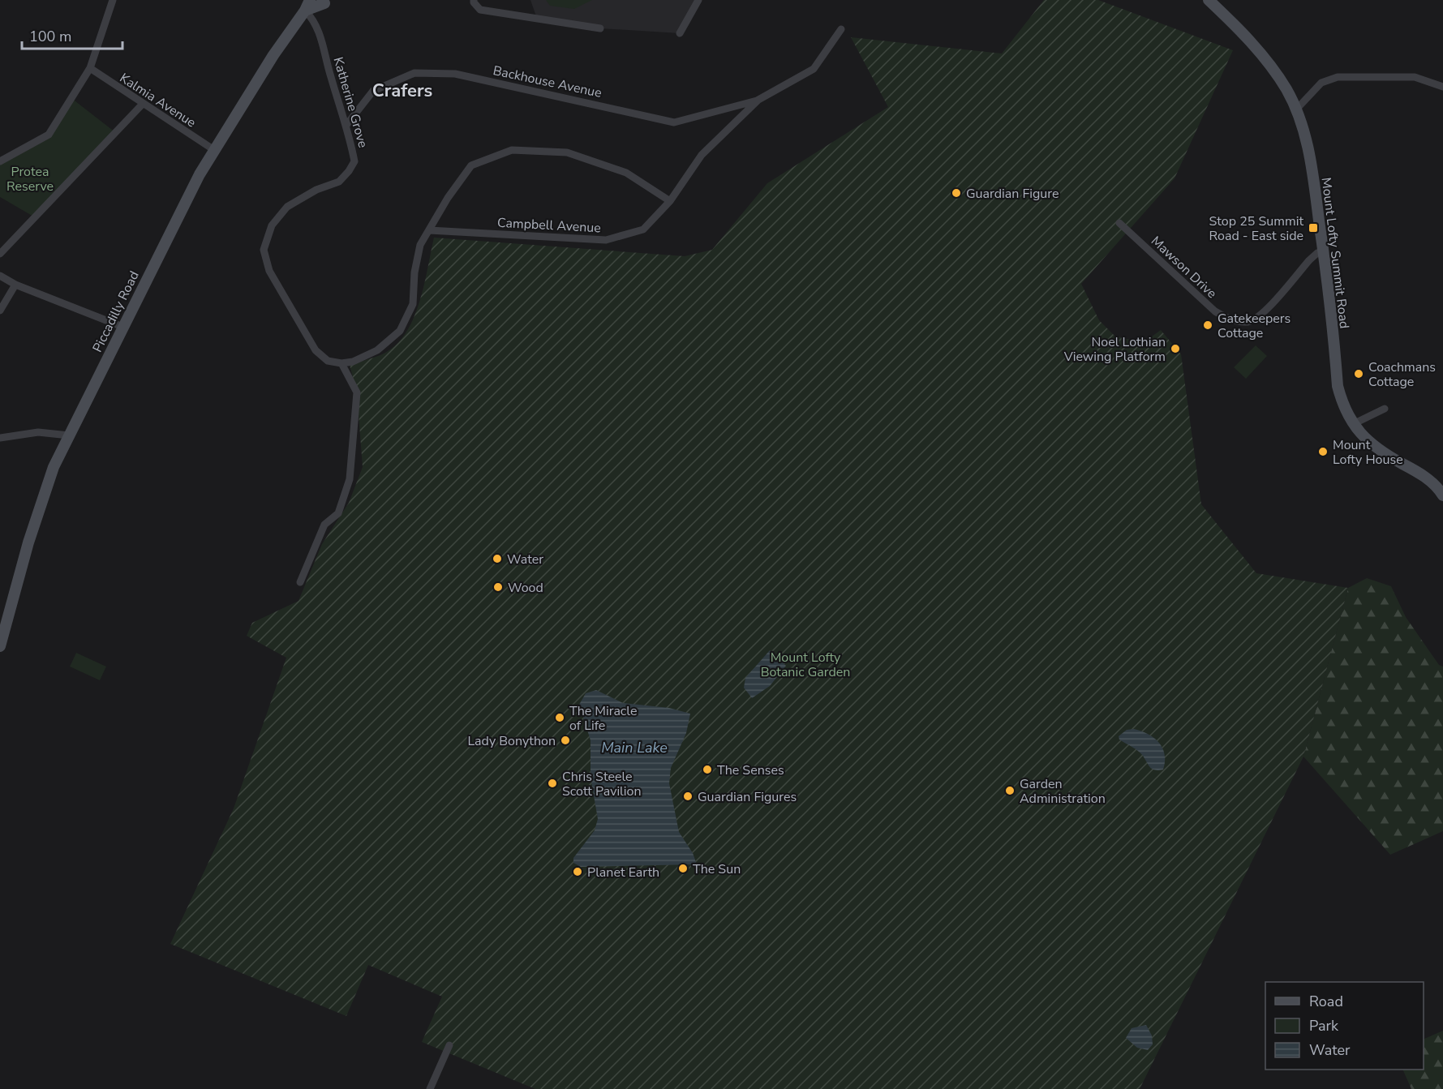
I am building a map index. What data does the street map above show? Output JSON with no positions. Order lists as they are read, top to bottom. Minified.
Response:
{"streets":{"main road":["Mount Lofty Summit Road","Piccadilly Road"],"street":["Backhouse Avenue","Kalmia Avenue","Katherine Grove","Campbell Avenue","Mawson Drive"]},"crossings":[["Backhouse Avenue","Katherine Grove"],["Backhouse Avenue","Campbell Avenue"],["Kalmia Avenue","Piccadilly Road"],["Katherine Grove","Piccadilly Road"],["Mount Lofty Summit Road","Mawson Drive"]],"districts":["Crafers"],"water":["Main Lake"],"parks":["Protea Reserve","Mount Lofty Botanic Garden"],"places":{"other":["Guardian Figure","Gatekeepers Cottage","Noel Lothian Viewing Platform","Coachmans Cottage","Mount Lofty House","Water","Wood","The Miracle of Life","Lady Bonython","The Senses","Chris Steele Scott Pavilion","Garden Administration","Guardian Figures","The Sun","Planet Earth"],"transit":["Stop 25 Summit Road - East side"]},"legend":["Road","Park","Water"],"scale_bar":"100 m"}
